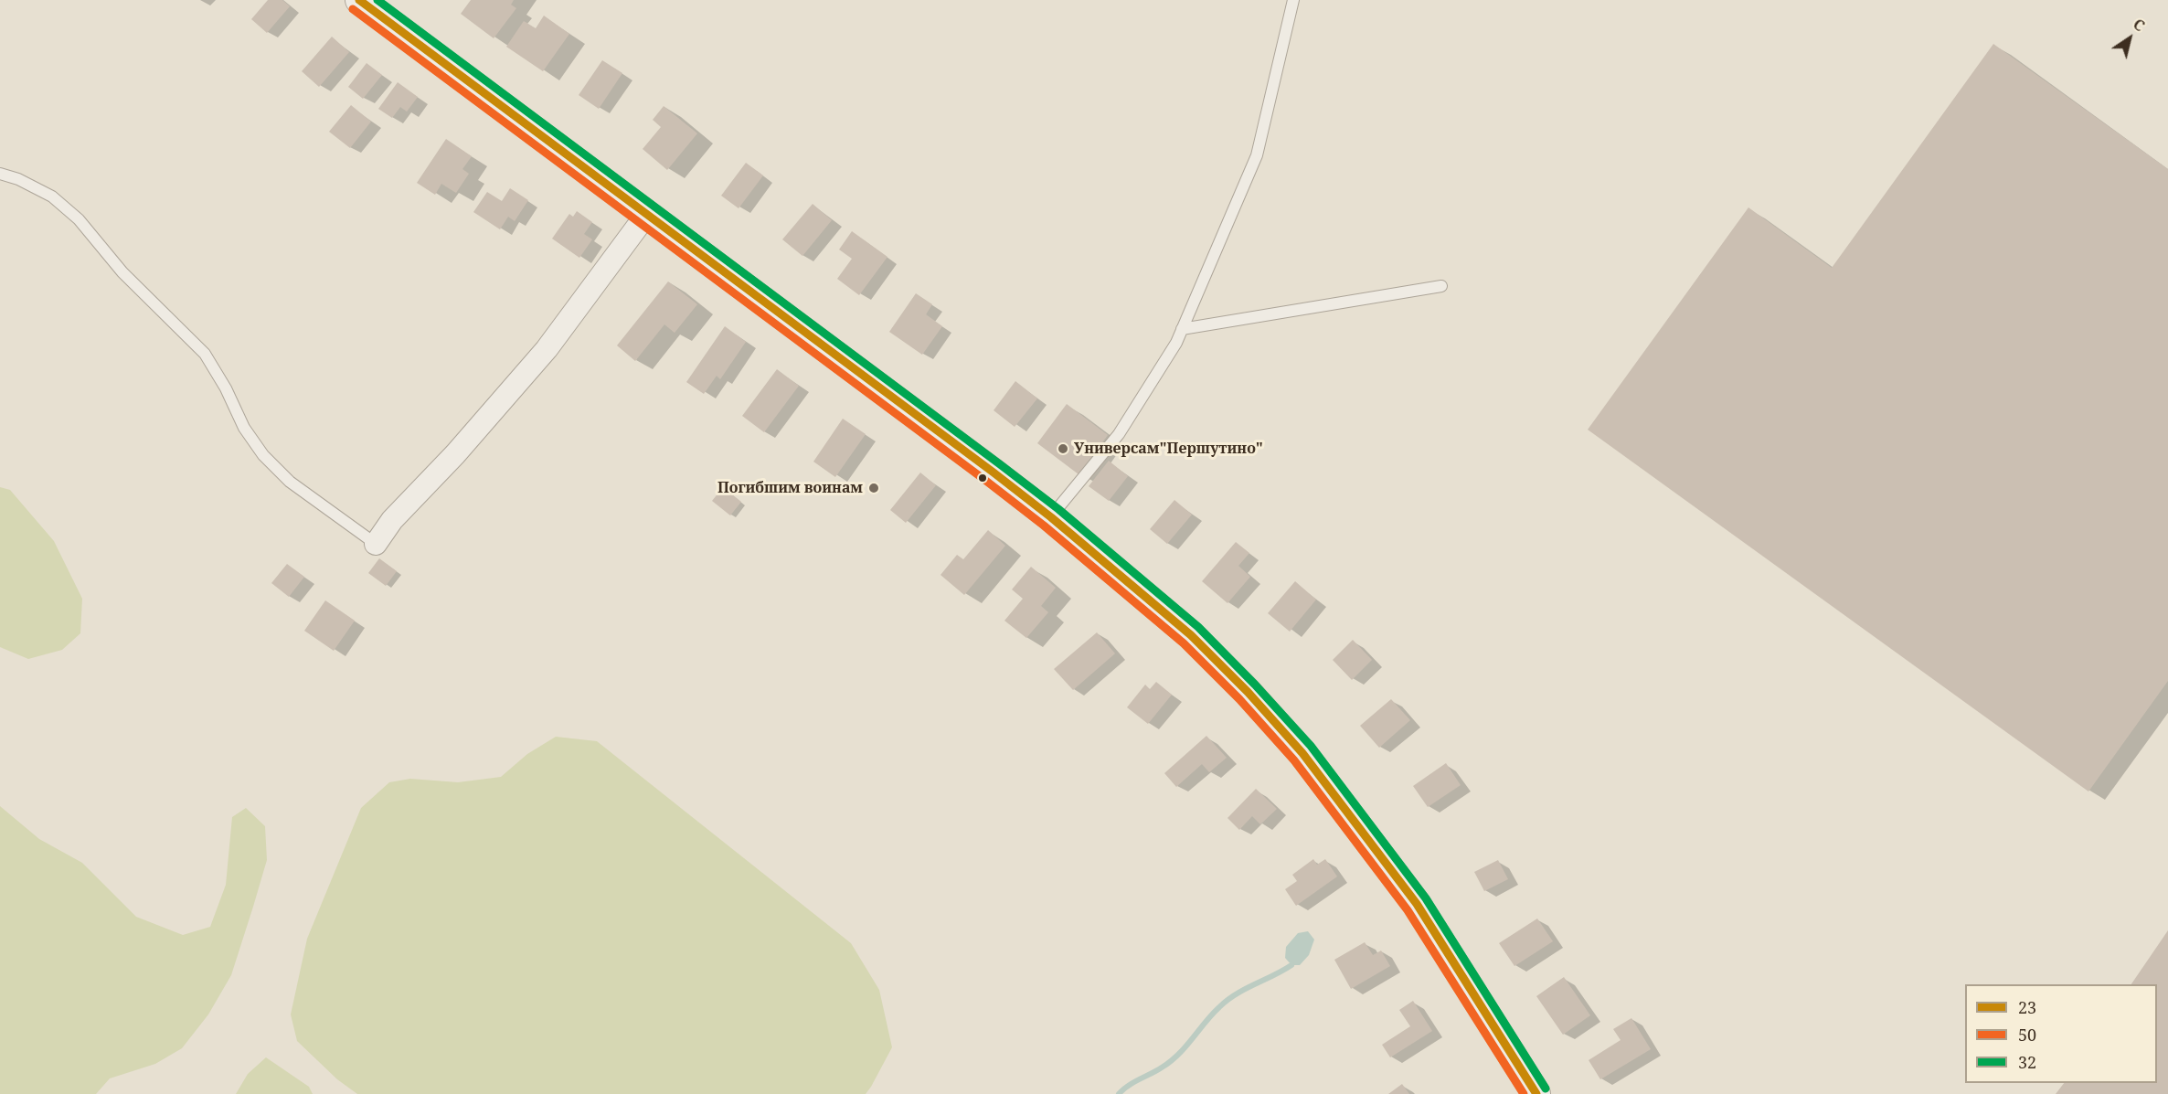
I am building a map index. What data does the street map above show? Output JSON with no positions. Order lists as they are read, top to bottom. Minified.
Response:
{"places":["Универсам\"Першутино\"","Погибшим воинам"],"lines":["transit line 23","transit line 32","transit line 50"],"legend":["23","50","32"],"north":"top right"}
